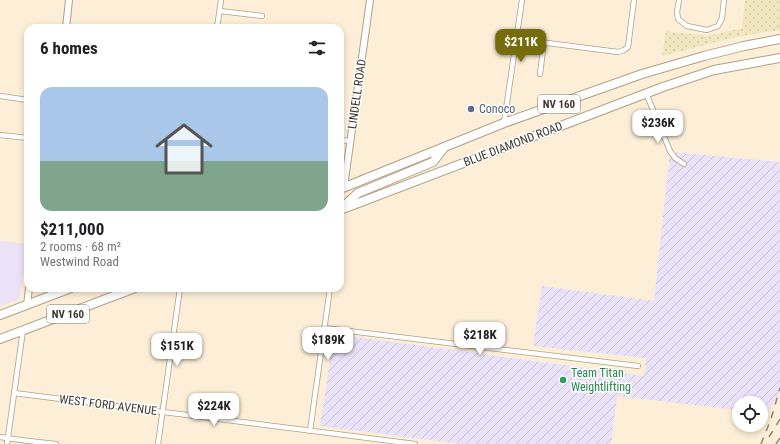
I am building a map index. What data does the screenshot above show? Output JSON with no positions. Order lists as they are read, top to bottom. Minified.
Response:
{"streets":{"highway":["NV 160","BLUE DIAMOND ROAD"],"street":["LINDELL ROAD","WEST FORD AVENUE"]},"places":["Conoco","Team Titan Weightlifting"],"page":{"heading":"6 homes","price":["$211K","$236K","$218K","$189K","$151K","$224K"],"list":[{"name":"$211,000","note":"2 rooms · 68 m² · Westwind Road"}]}}
